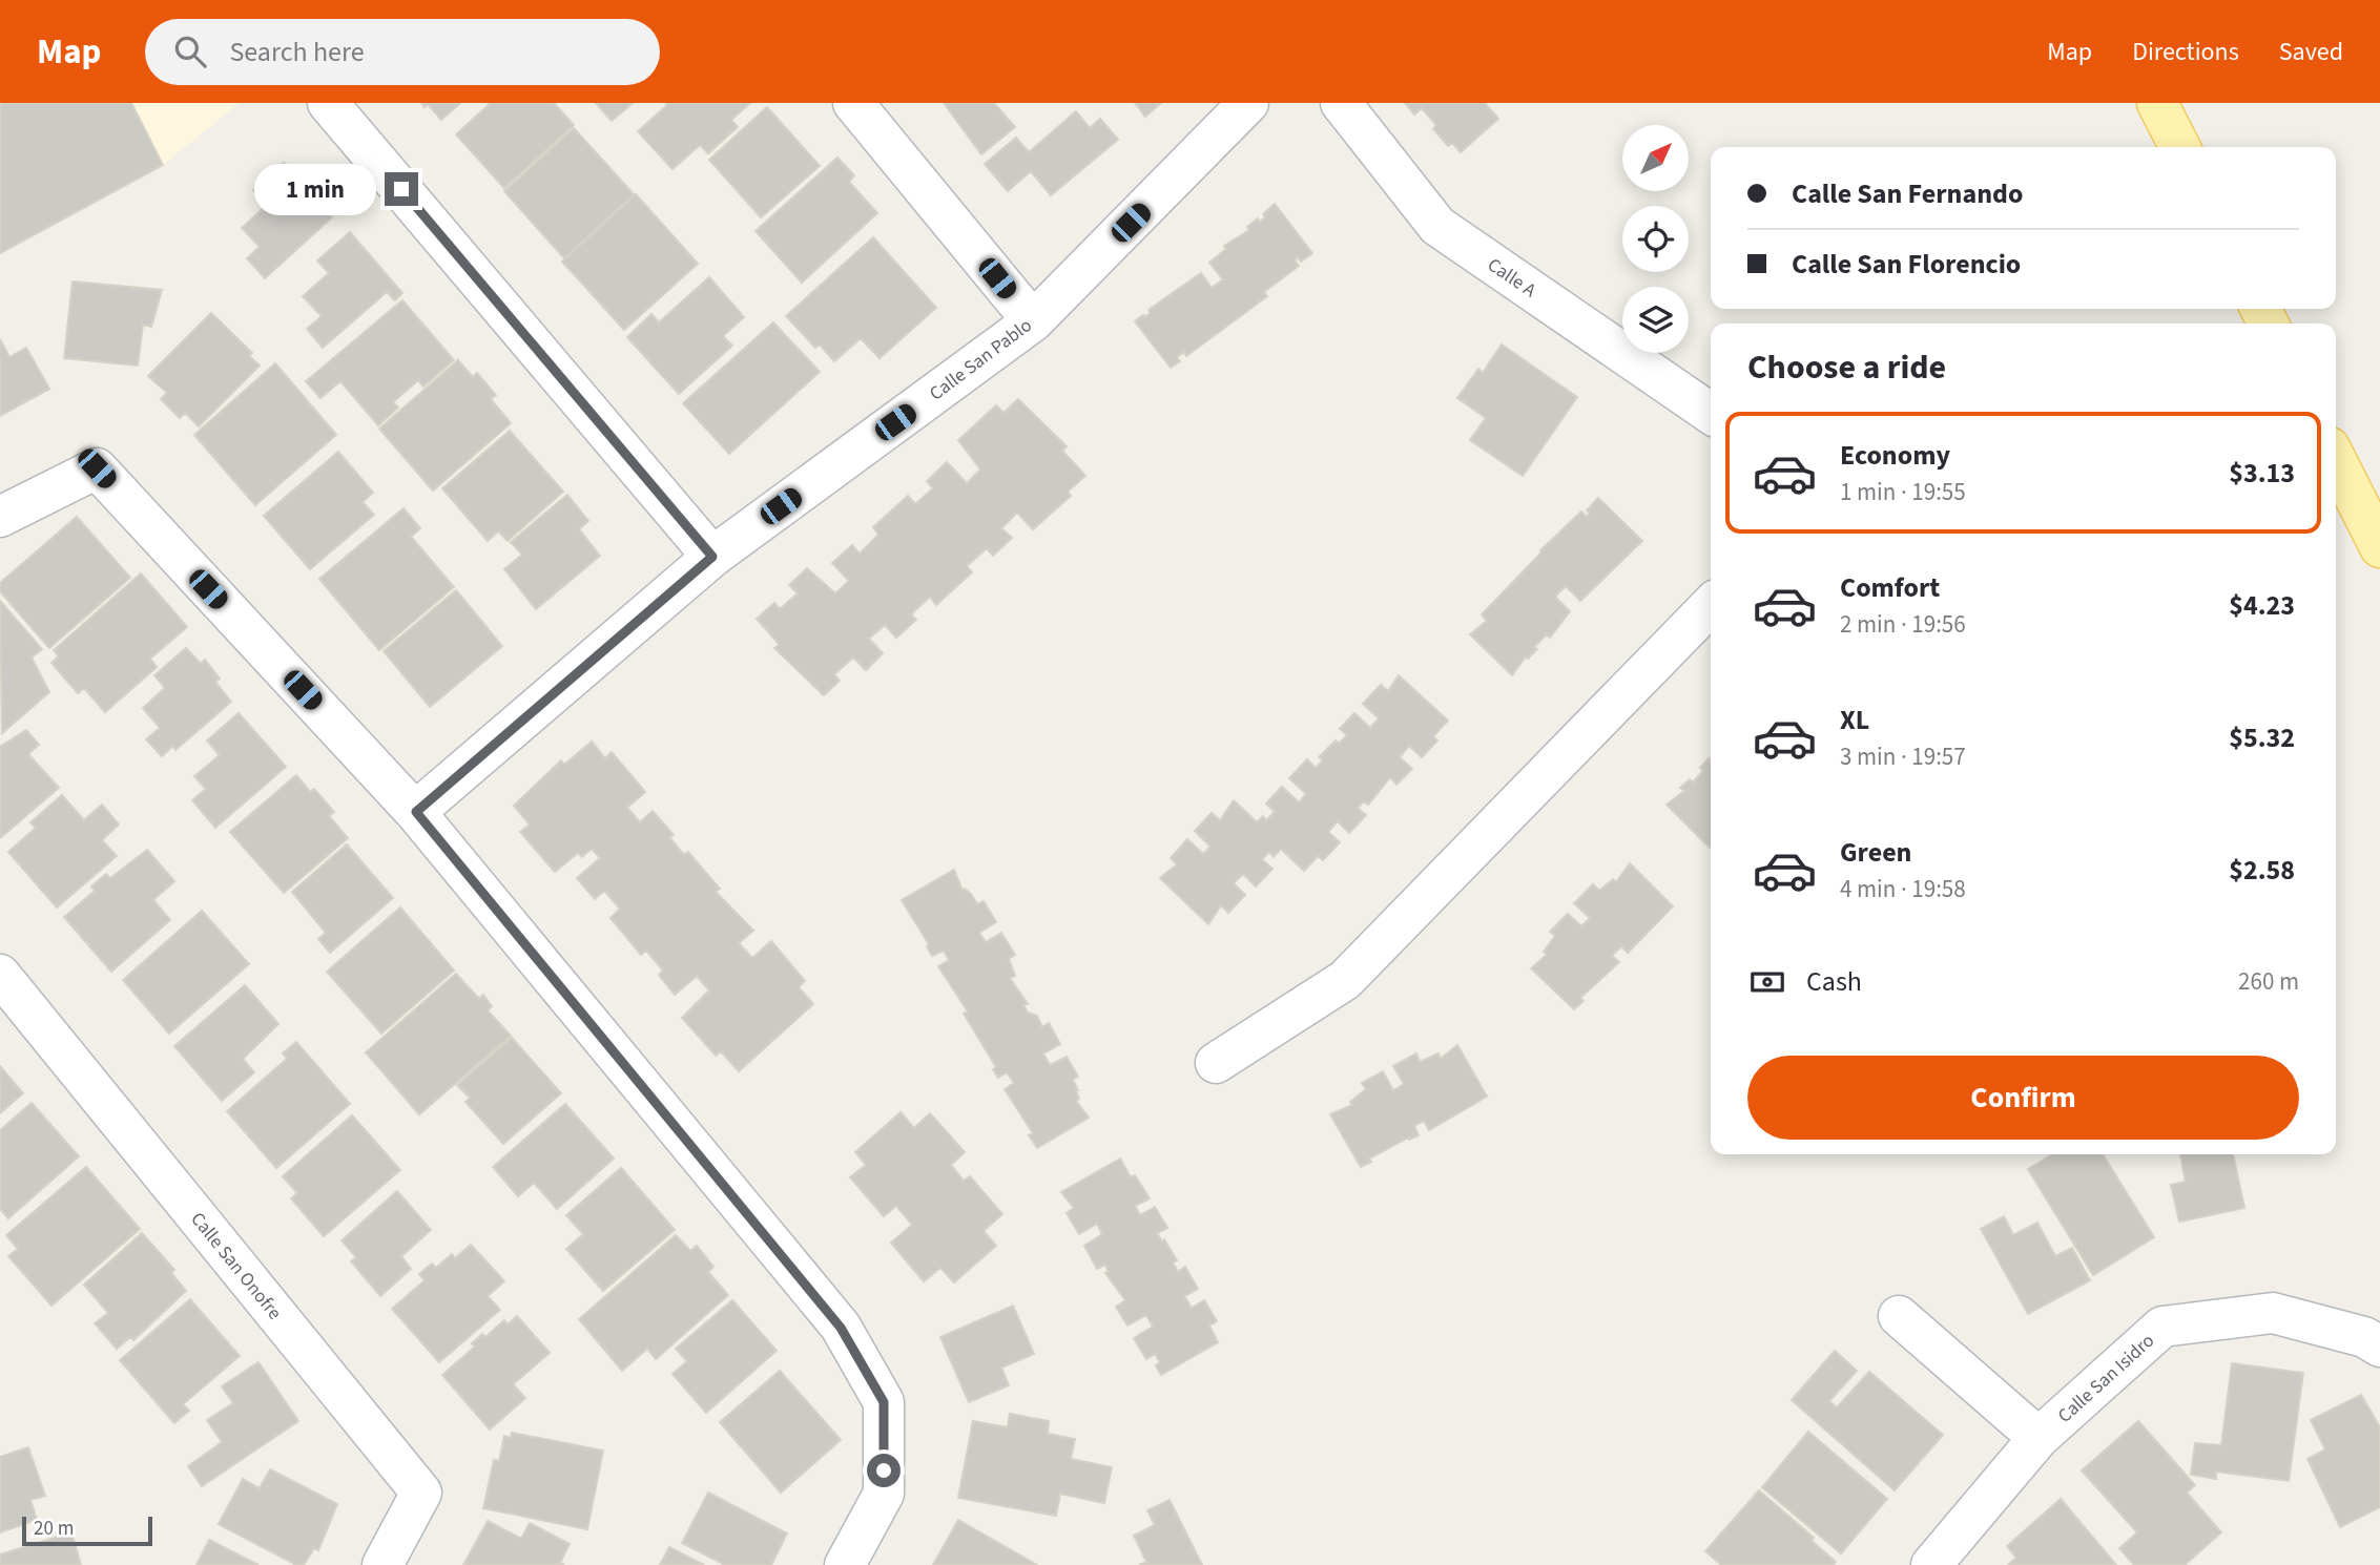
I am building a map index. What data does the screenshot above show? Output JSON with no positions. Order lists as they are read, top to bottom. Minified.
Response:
{"streets":{"street":["Calle A","Calle San Pablo","Calle San Onofre","Calle San Isidro"]},"scale_bar":"20 m","north":"top right","page":{"header":"Map","search":"Search here","nav":["Map","Directions","Saved"],"banner":["Calle San Fernando","Calle San Florencio"],"bubble":"1 min","heading":"Choose a ride","list":[{"name":"Economy","note":"1 min · 19:55","value":"$3.13"},{"name":"Comfort","note":"2 min · 19:56","value":"$4.23"},{"name":"XL","note":"3 min · 19:57","value":"$5.32"},{"name":"Green","note":"4 min · 19:58","value":"$2.58"}],"pay":["Cash","260 m"],"buttons":"Confirm","scale":"20 m"}}
